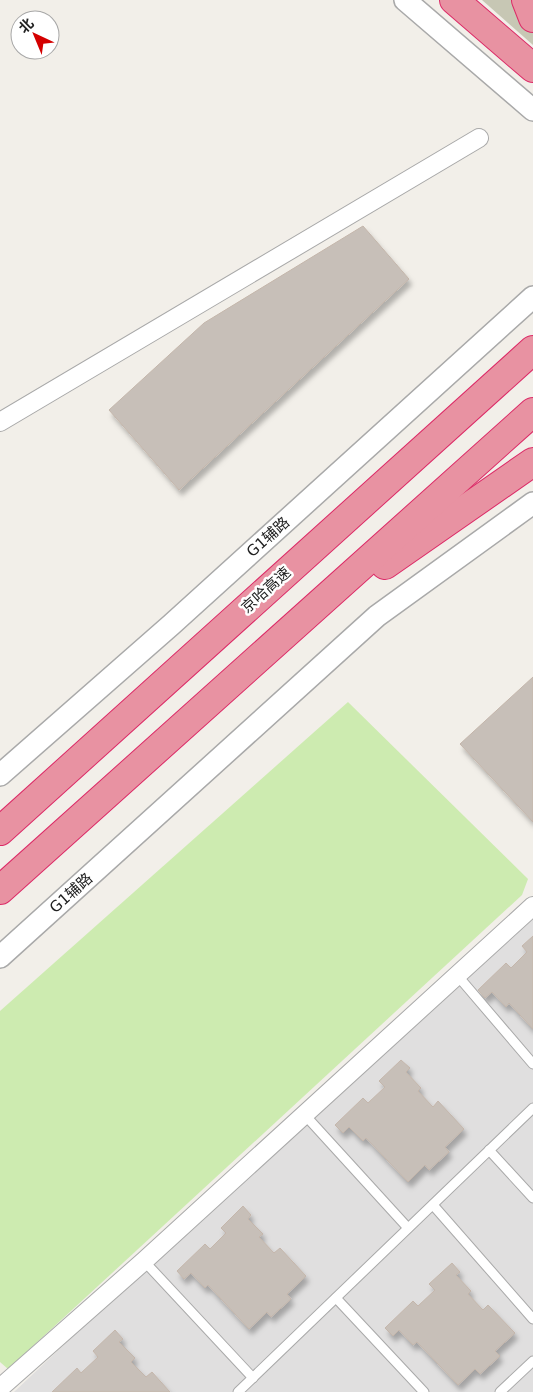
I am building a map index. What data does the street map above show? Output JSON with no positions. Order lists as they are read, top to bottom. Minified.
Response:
{"streets":{"highway":["京哈高速"],"street":["G1辅路"]},"north":"top left"}
